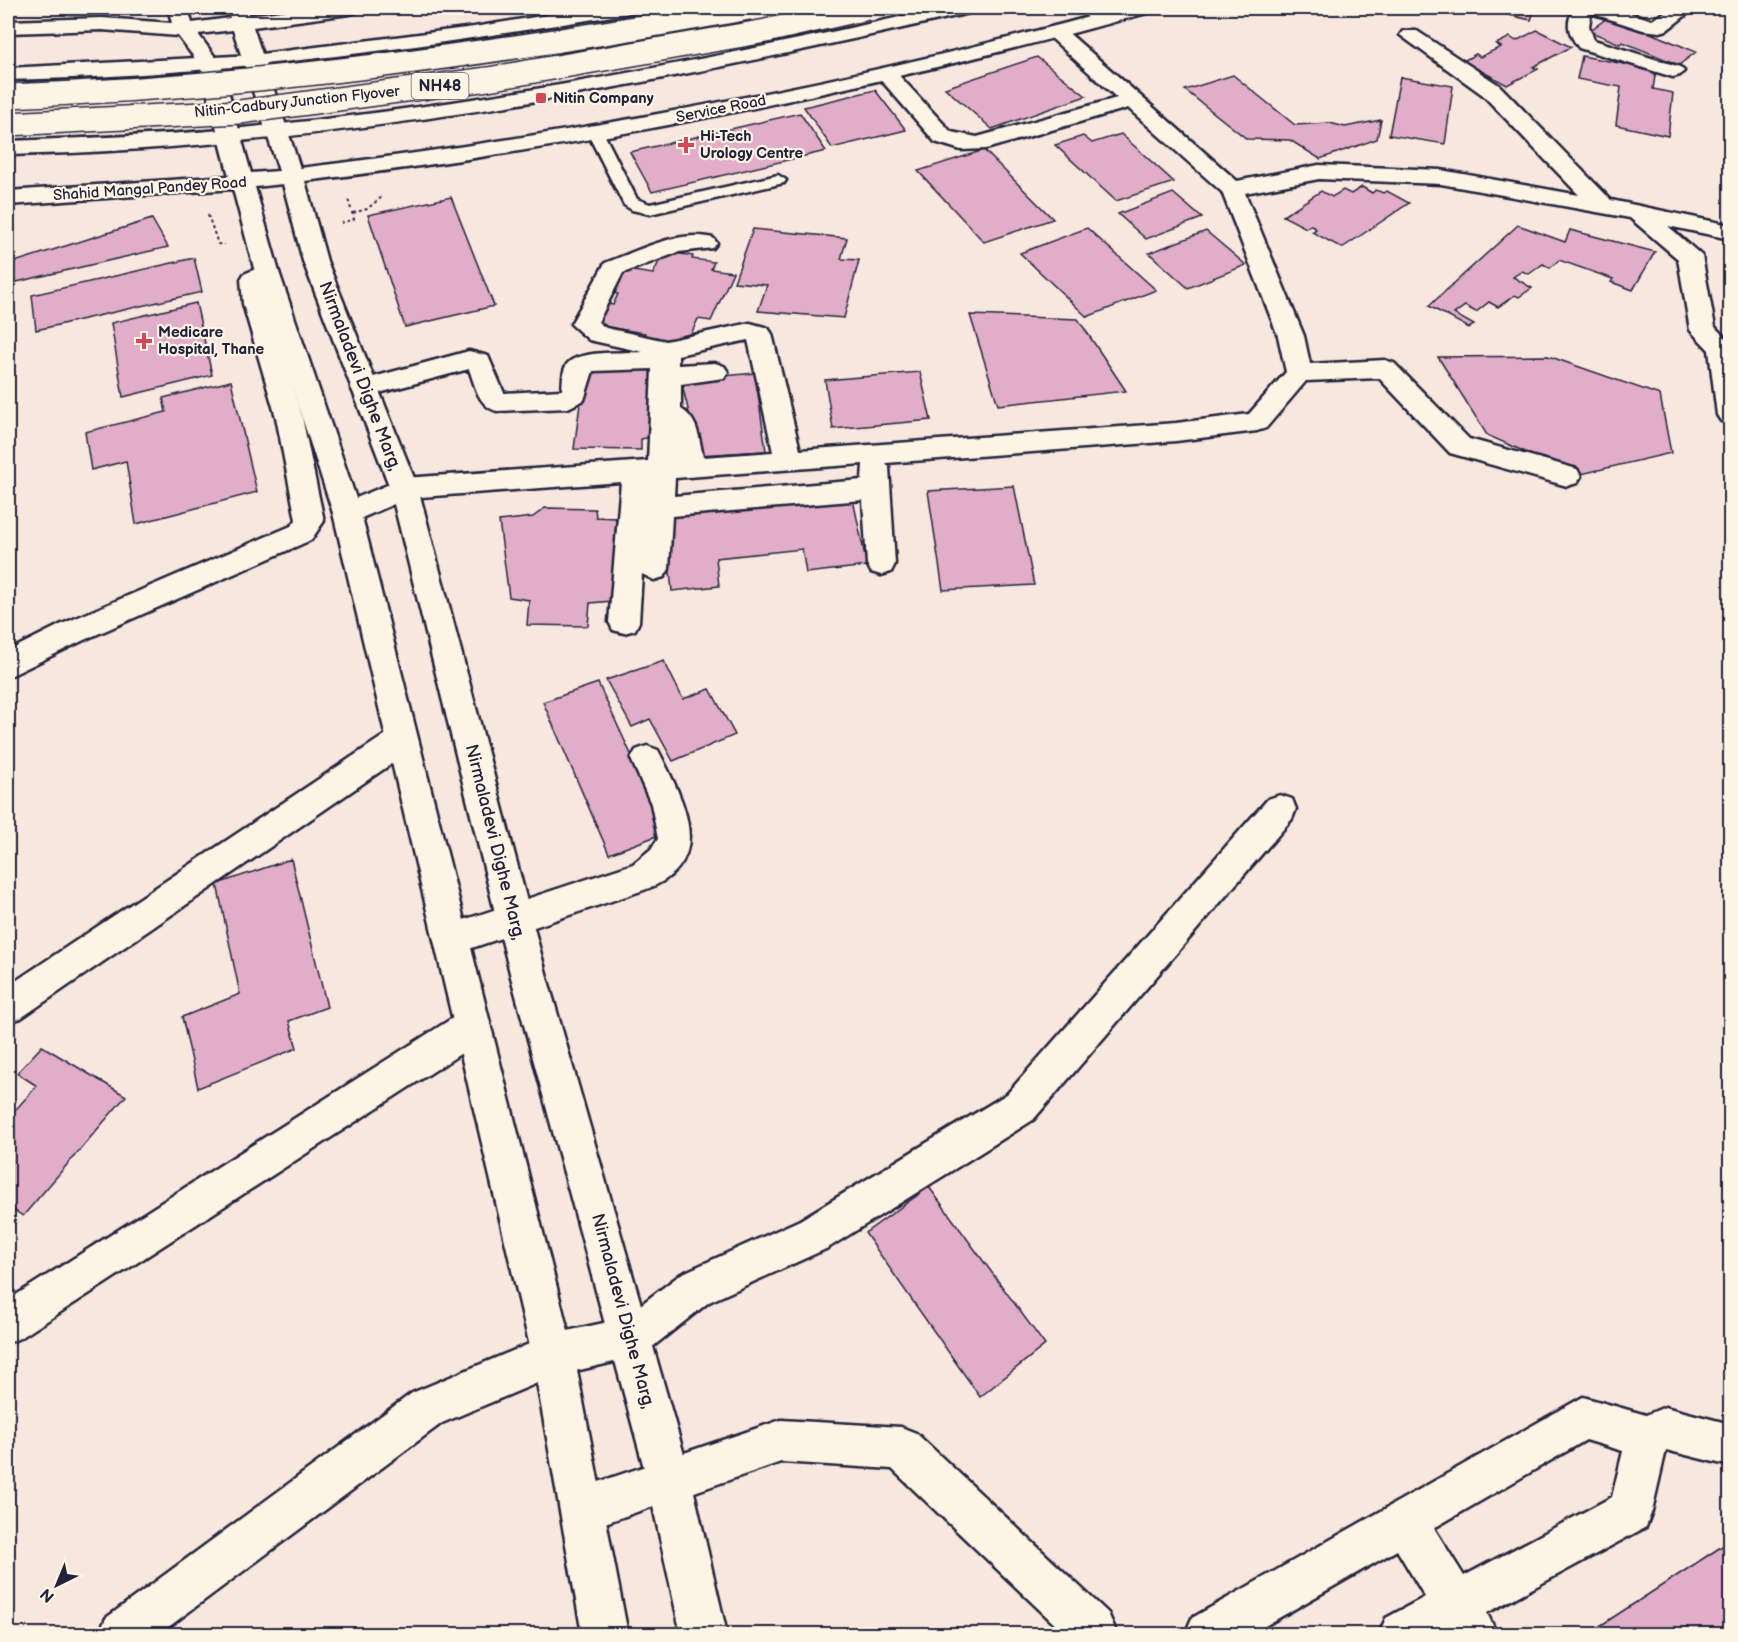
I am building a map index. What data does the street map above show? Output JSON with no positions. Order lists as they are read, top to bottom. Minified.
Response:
{"streets":{"main road":["NH48","Nitin-Cadbury Junction Flyover","Service Road","Shahid Mangal Pandey Road","Nirmaladevi Dighe Marg,"]},"crossings":[["Service Road","Shahid Mangal Pandey Road"],["Service Road","Nirmaladevi Dighe Marg,"],["Shahid Mangal Pandey Road","Nirmaladevi Dighe Marg,"]],"places":{"transit":["Nitin Company"],"health":["Hi-Tech Urology Centre","Medicare Hospital, Thane"]},"north":"bottom left"}
